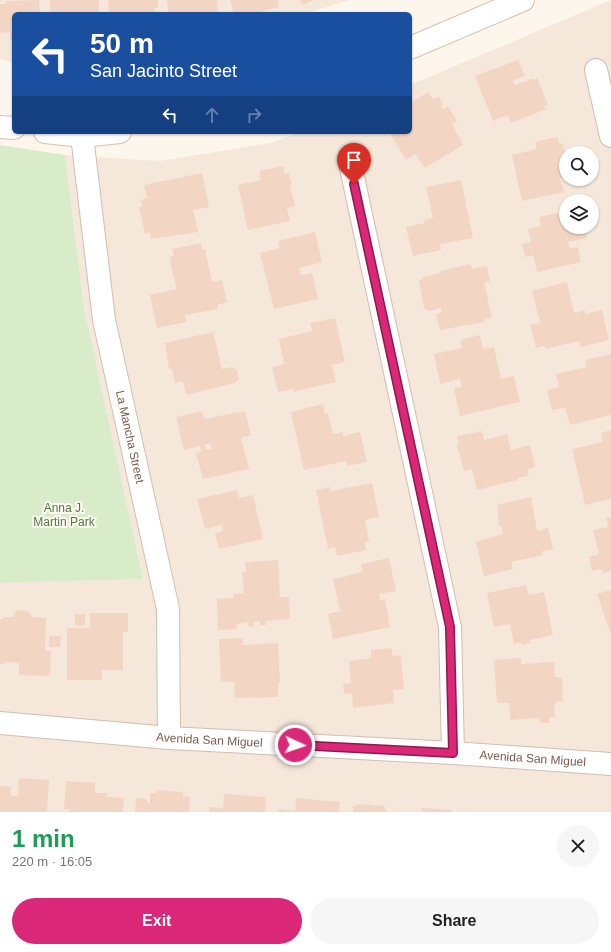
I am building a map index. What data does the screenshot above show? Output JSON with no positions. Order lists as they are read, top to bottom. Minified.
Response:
{"streets":{"street":["La Mancha Street","Avenida San Miguel"]},"crossings":[["La Mancha Street","Avenida San Miguel"]],"parks":["Anna J. Martin Park"],"page":{"turn":["50 m","San Jacinto Street"],"heading":["1 min","220 m · 16:05"],"buttons":["Exit","Share"]}}
